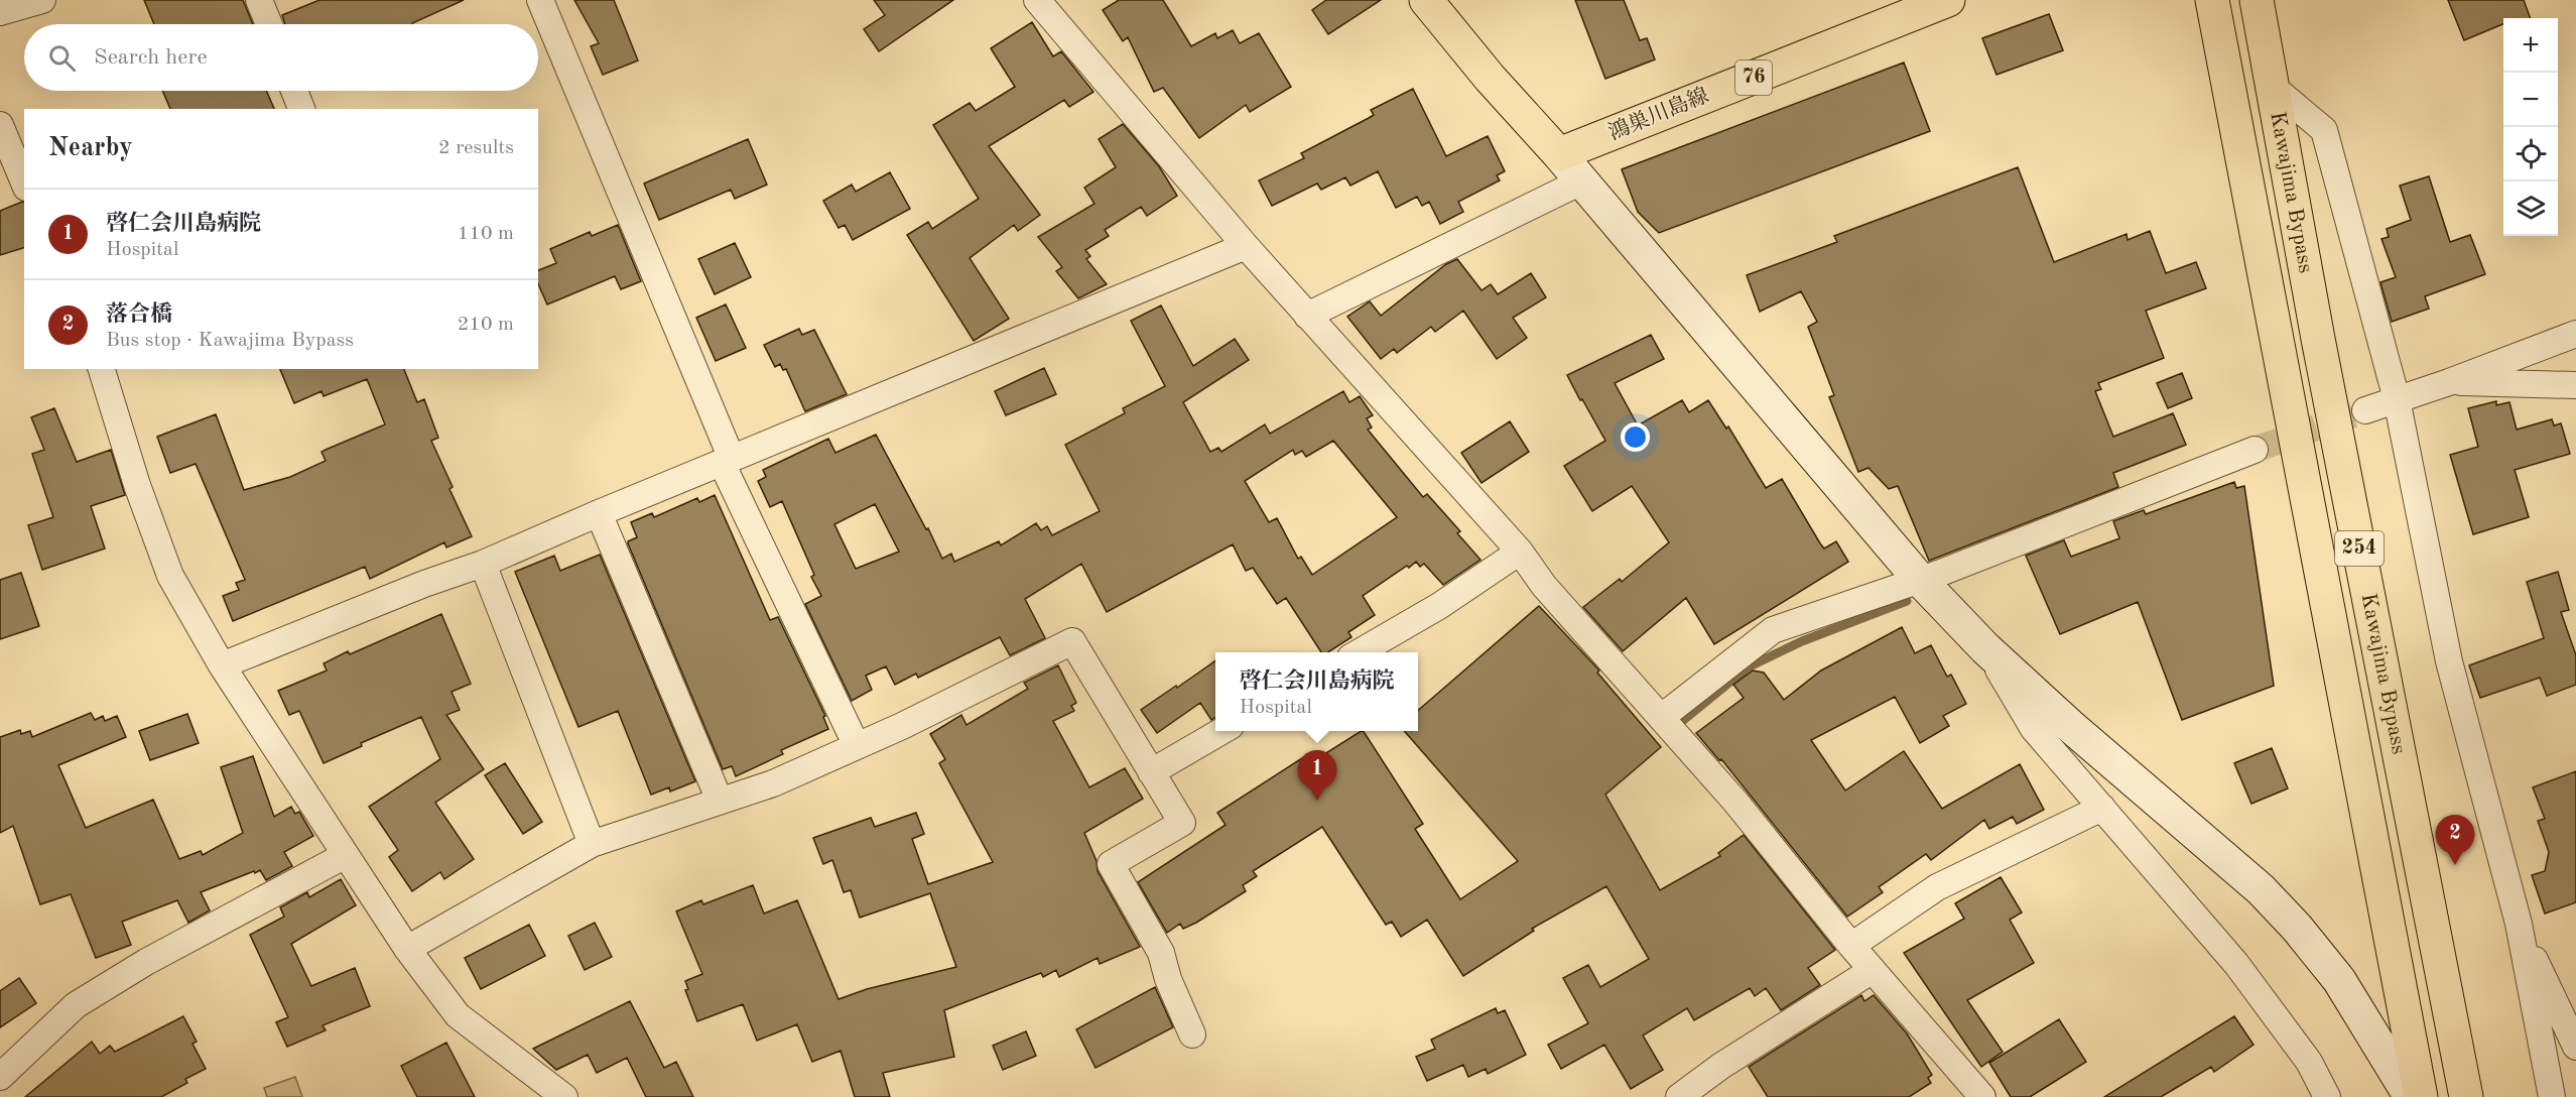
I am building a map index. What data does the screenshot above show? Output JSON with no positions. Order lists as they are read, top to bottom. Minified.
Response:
{"streets":{"main road":["76","鴻巣川島線","Kawajima Bypass","254"]},"page":{"map_buttons":["+","−"],"search":"Search here","heading":["Nearby","2 results"],"list":[{"mark":"1","name":"啓仁会川島病院","note":"Hospital","value":"110 m"},{"mark":"2","name":"落合橋","note":"Bus stop · Kawajima Bypass","value":"210 m"}],"popup":["啓仁会川島病院","Hospital"],"pins":["1","2"]}}
